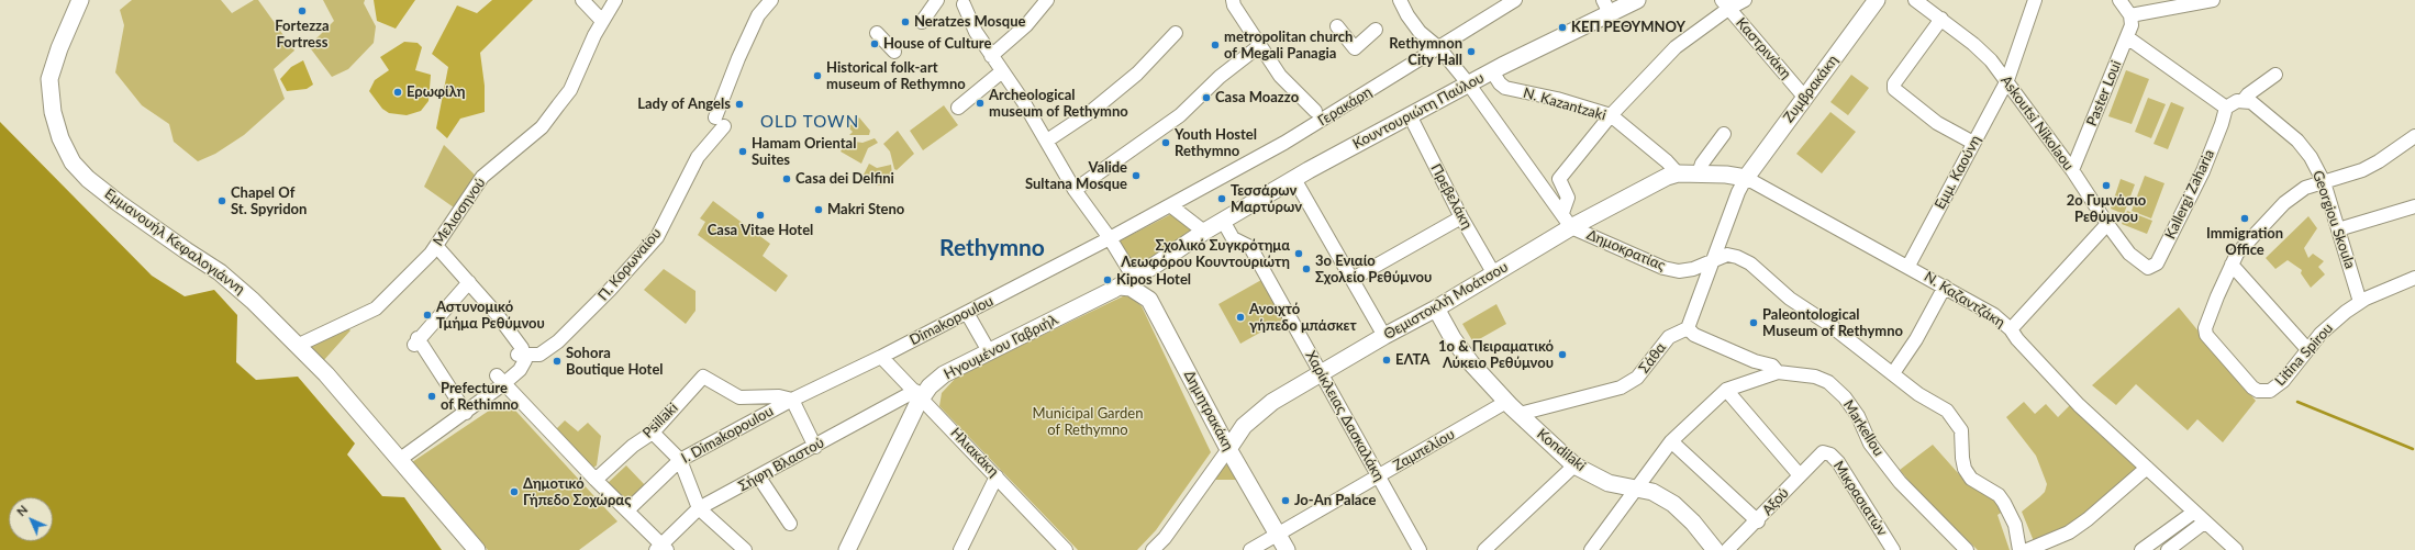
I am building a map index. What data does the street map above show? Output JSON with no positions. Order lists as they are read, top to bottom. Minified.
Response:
{"streets":{"main road":["Ζυμβρακάκη","Κουντουριώτη Παύλου","Εμμανουήλ Κεφαλογιάννη","Ν. Καζαντζάκη","Θεμιστοκλή Μοάτσου","Ηγουμένου Γαβριήλ","Δημητρακάκη","Kondilaki"],"street":["Καστρινάκη","Paster Loui","N. Kazantzaki","Γερακάρη","Askoutsi Nikolaou","Εμμ. Καούνη","Kallergi Zaharia","Πρεβελάκη","Μελισσηνού","Georgiou Skoula","Δημοκρατίας","Π. Κορωναίου","Dimakopoulou","Litina Spirou","Σάθα","Χαρίκλειας Δασκαλάκη","Psillaki","Markellou","I. Dimakopoulou","Ζαμπελίου","Ηλιακάκη","Σήφη Βλαστού","Μικρασιατών","Αξού"]},"crossings":[["Καστρινάκη","Ζυμβρακάκη"],["Ζυμβρακάκη","Ν. Καζαντζάκη"],["Paster Loui","Askoutsi Nikolaou"],["N. Kazantzaki","Κουντουριώτη Παύλου"],["N. Kazantzaki","Ν. Καζαντζάκη"],["N. Kazantzaki","Θεμιστοκλή Μοάτσου"],["Γερακάρη","Δημοκρατίας"],["Κουντουριώτη Παύλου","Πρεβελάκη"],["Κουντουριώτη Παύλου","Δημοκρατίας"],["Κουντουριώτη Παύλου","Χαρίκλειας Δασκαλάκη"],["Askoutsi Nikolaou","Εμμ. Καούνη"],["Askoutsi Nikolaou","Kallergi Zaharia"],["Εμμ. Καούνη","Ν. Καζαντζάκη"],["Πρεβελάκη","Θεμιστοκλή Μοάτσου"],["Μελισσηνού","Εμμανουήλ Κεφαλογιάννη"],["Georgiou Skoula","Litina Spirou"],["Δημοκρατίας","Θεμιστοκλή Μοάτσου"],["Ν. Καζαντζάκη","Θεμιστοκλή Μοάτσου"],["Θεμιστοκλή Μοάτσου","Δημητρακάκη"],["Θεμιστοκλή Μοάτσου","Χαρίκλειας Δασκαλάκη"],["Θεμιστοκλή Μοάτσου","Kondilaki"],["Dimakopoulou","Psillaki"],["Dimakopoulou","I. Dimakopoulou"],["Dimakopoulou","Ηλιακάκη"],["Ηγουμένου Γαβριήλ","Δημητρακάκη"],["Ηγουμένου Γαβριήλ","Ηλιακάκη"],["Ηγουμένου Γαβριήλ","Σήφη Βλαστού"],["Σάθα","Markellou"],["Σάθα","Kondilaki"],["Δημητρακάκη","Ζαμπελίου"],["Χαρίκλειας Δασκαλάκη","Ζαμπελίου"],["Psillaki","I. Dimakopoulou"],["Ζαμπελίου","Kondilaki"],["Ηλιακάκη","Σήφη Βλαστού"],["Μικρασιατών","Αξού"]],"districts":["OLD TOWN","Rethymno"],"parks":["Municipal Garden of Rethymno"],"places":["Fortezza Fortress","Neratzes Mosque","ΚΕΠ ΡΕΘΥΜΝΟΥ","House of Culture","metropolitan church of Megali Panagia","Rethymnon City Hall","Historical folk-art museum of Rethymno","Ερωφίλη","Casa Moazzo","Archeological museum of Rethymno","Lady of Angels","Youth Hostel Rethymno","Hamam Oriental Suites","Valide Sultana Mosque","Casa dei Delfini","2ο Γυμνάσιο Ρεθύμνου","Τεσσάρων Μαρτύρων","Chapel Of St. Spyridon","Makri Steno","Casa Vitae Hotel","Immigration Office","Σχολικό Συγκρότημα Λεωφόρου Κουντουριώτη","3ο Ενιαίο Σχολείο Ρεθύμνου","Kipos Hotel","Αστυνομικό Τμήμα Ρεθύμνου","Ανοιχτό γήπεδο μπάσκετ","Paleontological Museum of Rethymno","1ο & Πειραματικό Λύκειο Ρεθύμνου","ΕΛΤΑ","Sohora Boutique Hotel","Prefecture of Rethimno","Δημοτικό Γήπεδο Σοχώρας","Jo-An Palace"],"north":"top left"}
